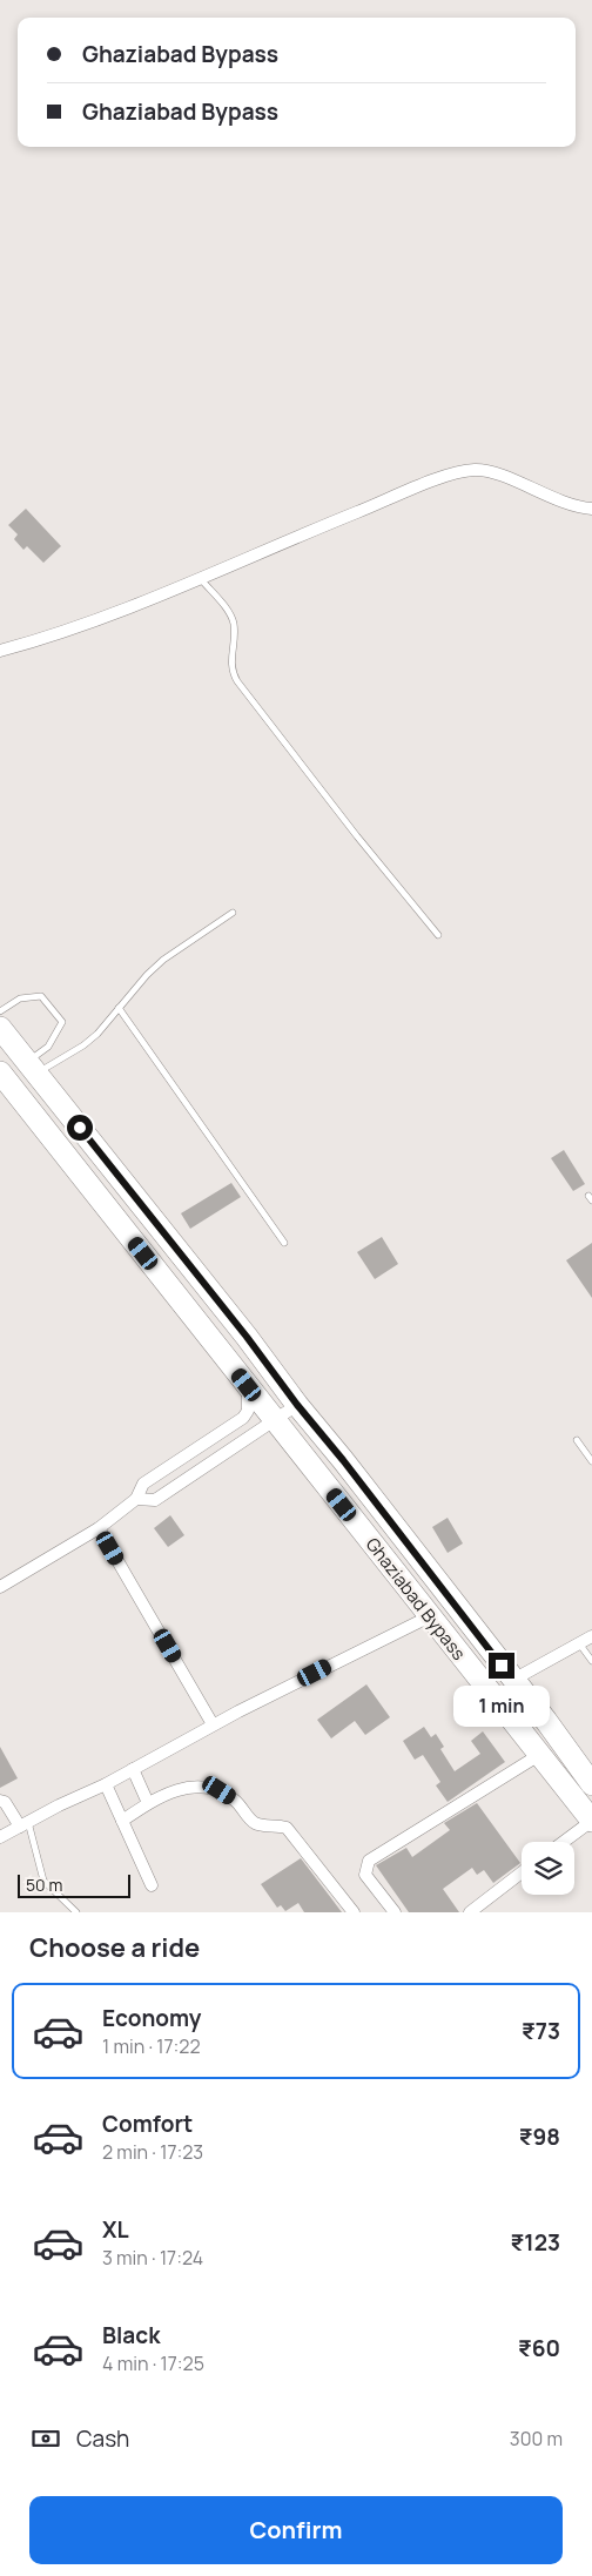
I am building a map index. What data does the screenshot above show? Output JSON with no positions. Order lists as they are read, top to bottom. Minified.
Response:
{"streets":{"highway":["Ghaziabad Bypass"]},"scale_bar":"50 m","page":{"banner":["Ghaziabad Bypass","Ghaziabad Bypass"],"bubble":"1 min","scale":"50 m","heading":"Choose a ride","list":[{"name":"Economy","note":"1 min · 17:22","value":"₹73"},{"name":"Comfort","note":"2 min · 17:23","value":"₹98"},{"name":"XL","note":"3 min · 17:24","value":"₹123"},{"name":"Black","note":"4 min · 17:25","value":"₹60"}],"pay":["Cash","300 m"],"buttons":"Confirm"}}
